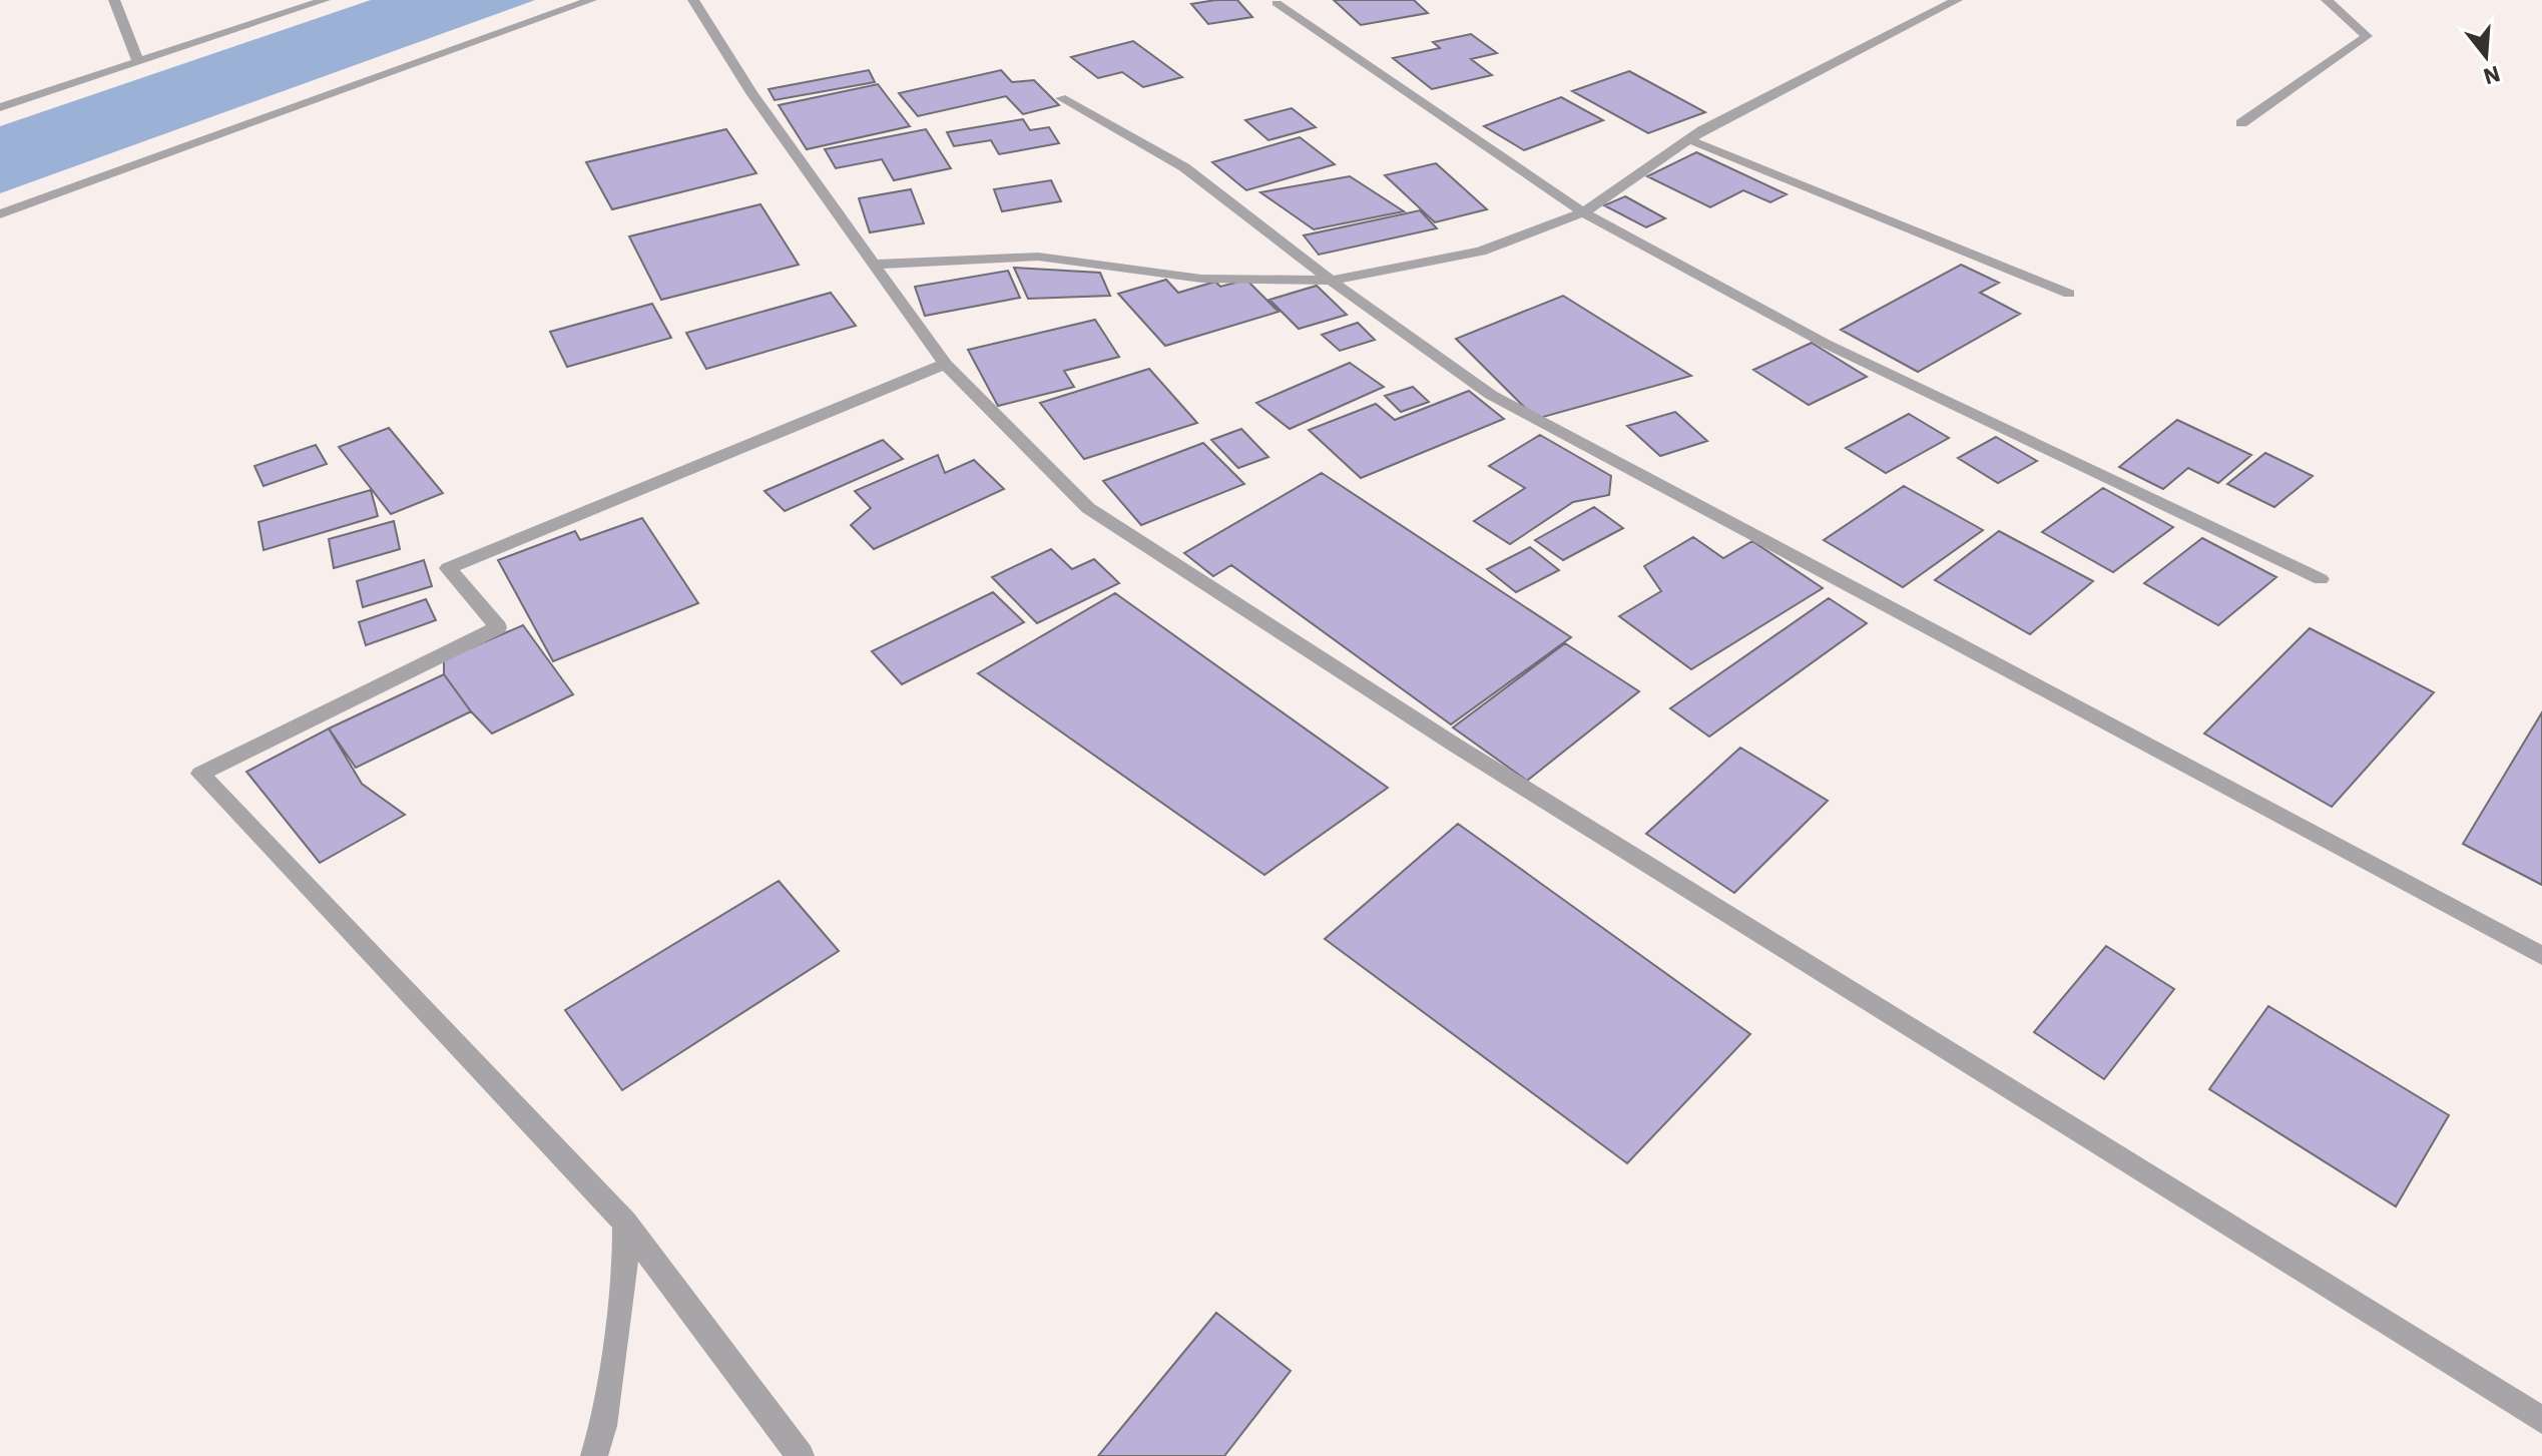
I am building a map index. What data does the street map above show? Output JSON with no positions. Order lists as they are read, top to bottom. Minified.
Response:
{"north":"bottom"}
